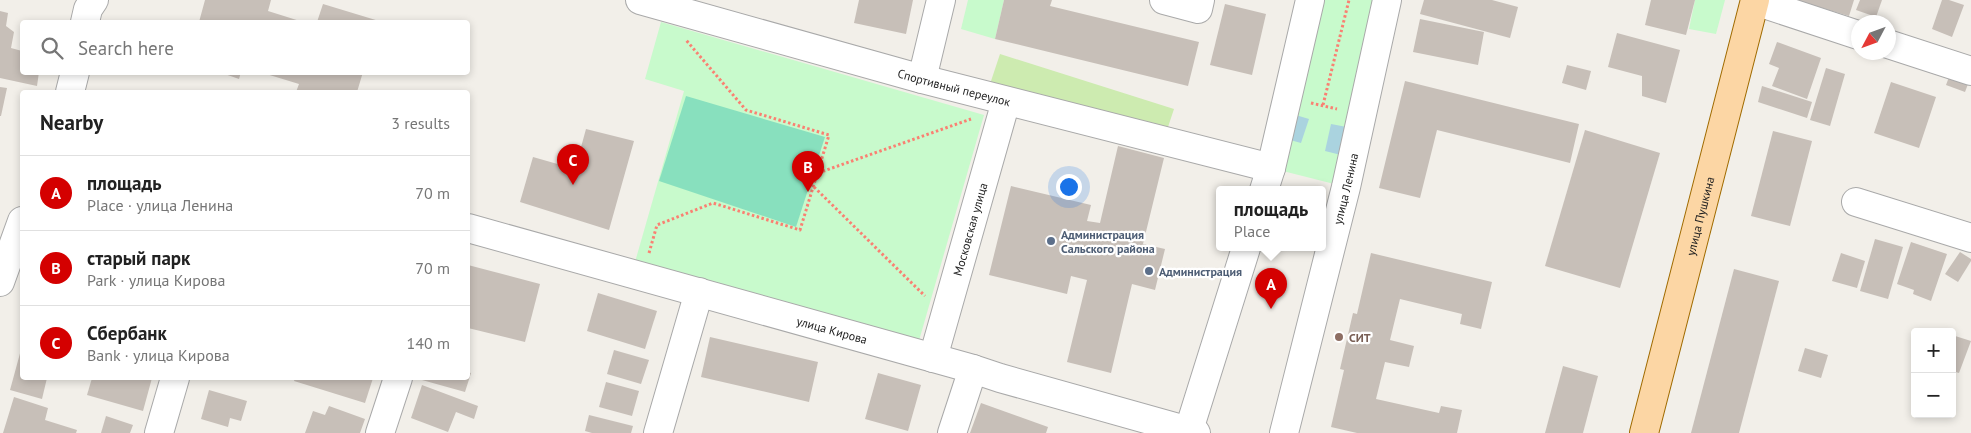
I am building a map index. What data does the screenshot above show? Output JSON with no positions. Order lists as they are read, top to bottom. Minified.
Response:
{"streets":{"main road":["улица Пушкина"],"street":["Спортивный переулок","улица Ленина","Московская улица","улица Кирова"]},"crossings":[["Спортивный переулок","Московская улица"],["Московская улица","улица Кирова"]],"places":["Администрация Сальского района","Администрация","СИТ"],"north":"bottom left","page":{"search":"Search here","heading":["Nearby","3 results"],"pins":["C","B","A"],"list":[{"mark":"A","name":"площадь","note":"Place · улица Ленина","value":"70 m"},{"mark":"B","name":"старый парк","note":"Park · улица Кирова","value":"70 m"},{"mark":"C","name":"Сбербанк","note":"Bank · улица Кирова","value":"140 m"}],"popup":["площадь","Place"],"map_buttons":["+","−"]}}
